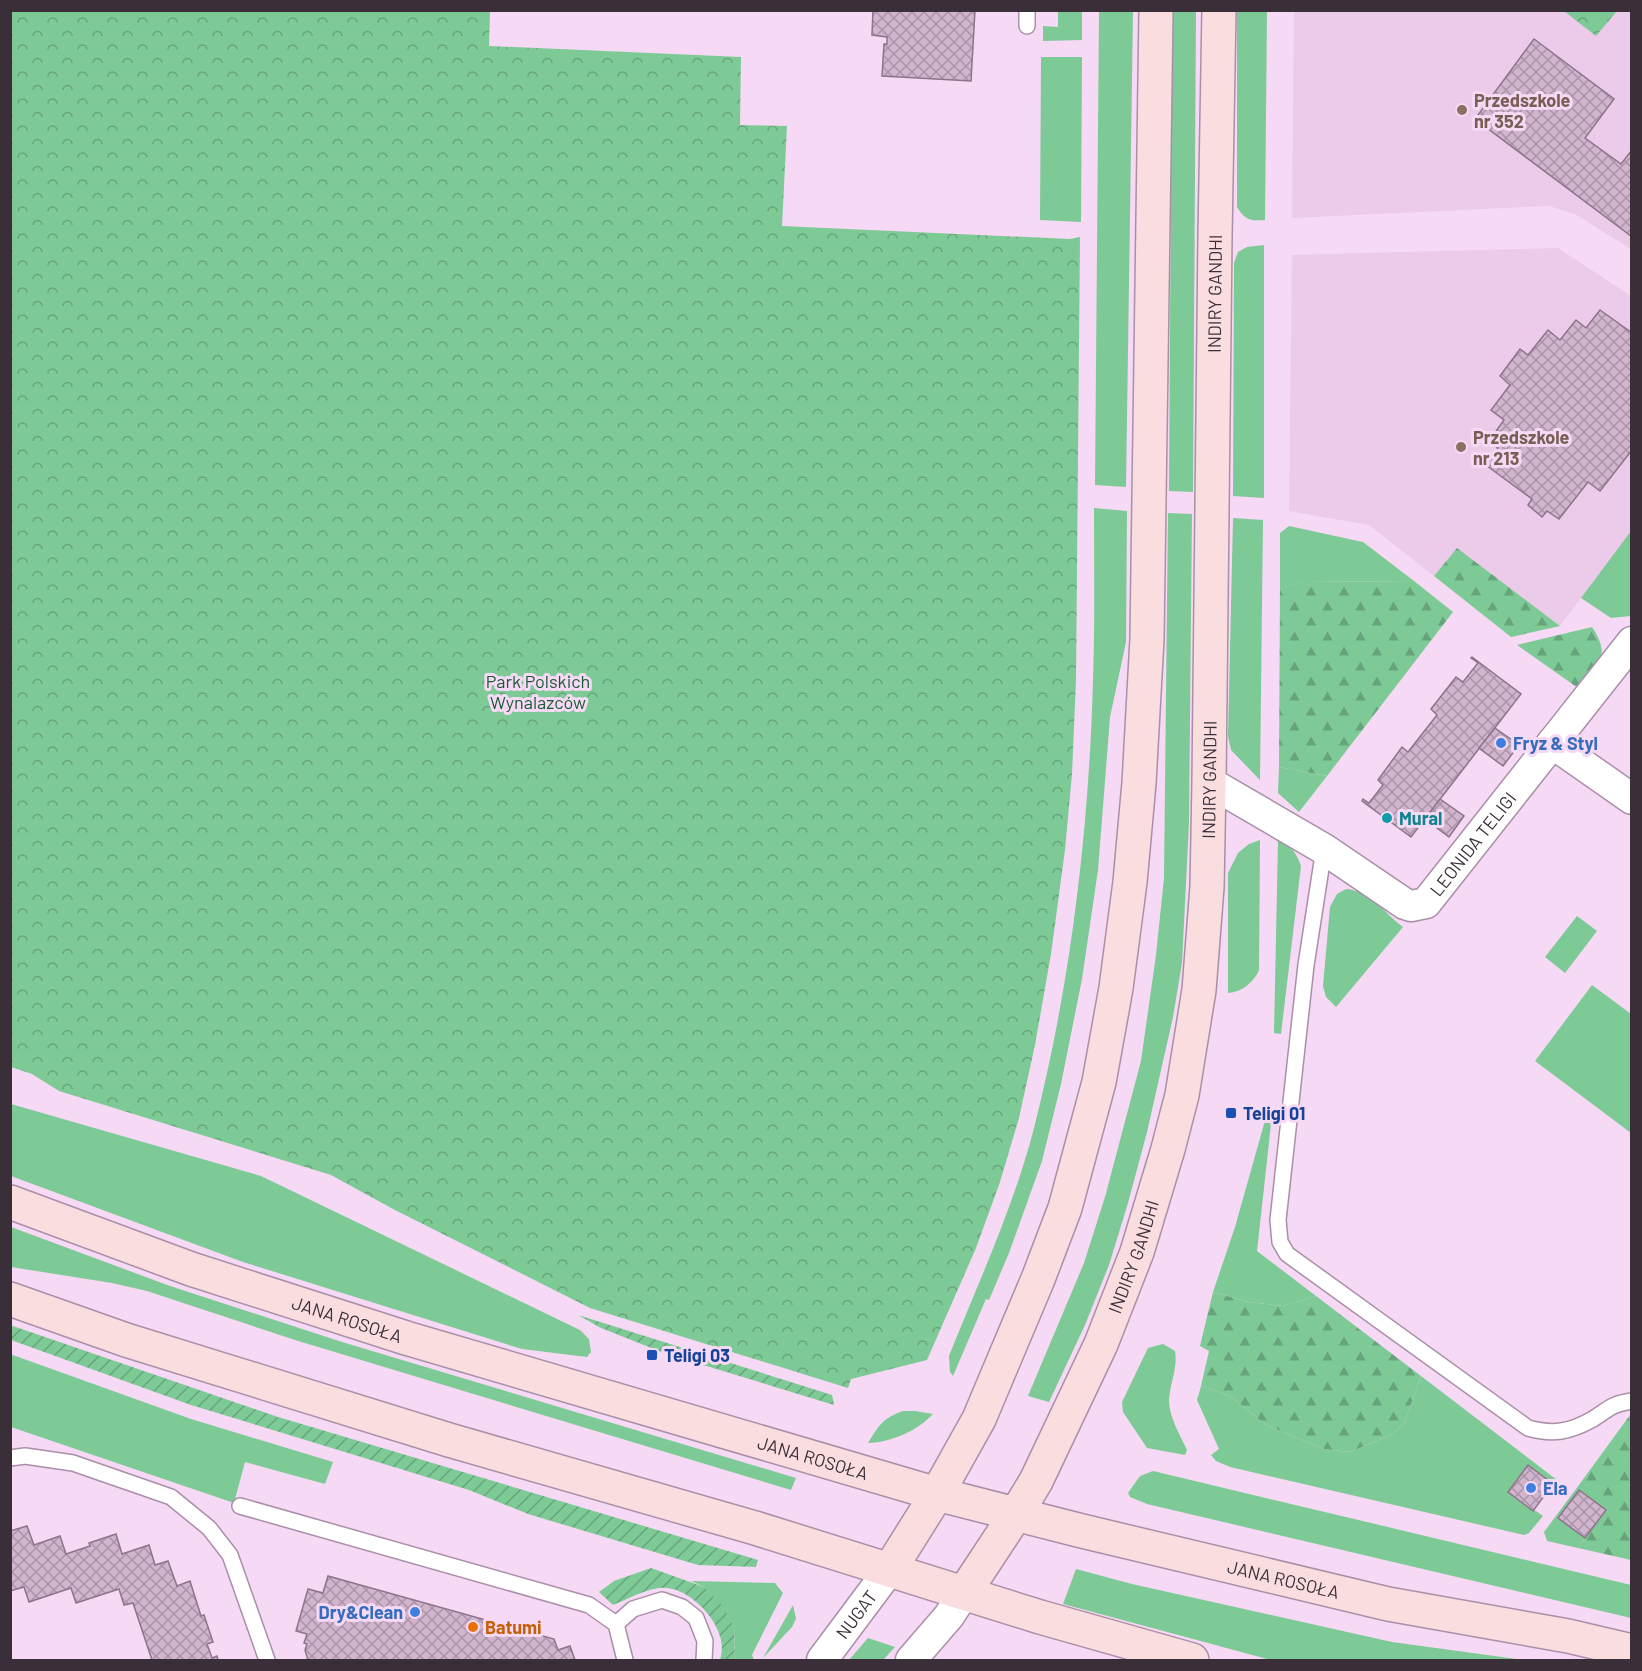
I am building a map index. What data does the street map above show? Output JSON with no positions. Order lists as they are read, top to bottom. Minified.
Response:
{"streets":{"main road":["INDIRY GANDHI","JANA ROSOŁA"],"street":["LEONIDA TELIGI","NUGAT"]},"crossings":[["INDIRY GANDHI","LEONIDA TELIGI"],["INDIRY GANDHI","JANA ROSOŁA"]],"parks":["Park Polskich Wynalazców"],"places":{"other":["Przedszkole nr 352","Przedszkole nr 213","Fryz & Styl","Mural","Ela","Dry&Clean","Batumi"],"transit":["Teligi 01","Teligi 03"]}}
